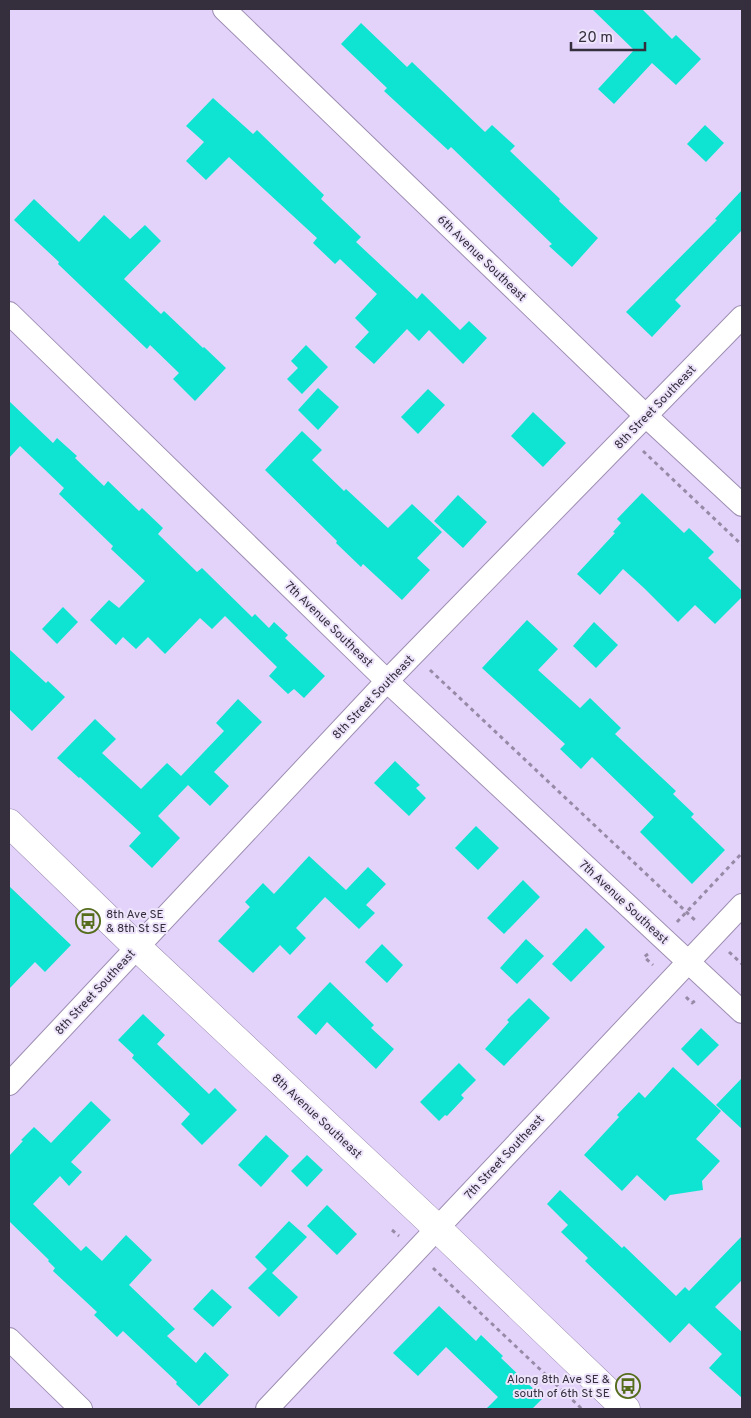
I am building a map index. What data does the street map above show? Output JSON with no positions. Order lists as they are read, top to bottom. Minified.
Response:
{"streets":{"street":["6th Avenue Southeast","8th Street Southeast","7th Avenue Southeast","8th Avenue Southeast","7th Street Southeast"]},"crossings":[["6th Avenue Southeast","8th Street Southeast"],["8th Street Southeast","7th Avenue Southeast"],["8th Street Southeast","8th Avenue Southeast"],["7th Avenue Southeast","7th Street Southeast"],["8th Avenue Southeast","7th Street Southeast"]],"places":{"bus stop":["8th Ave SE & 8th St SE","Along 8th Ave SE & south of 6th St SE"]},"scale_bar":"20 m"}
